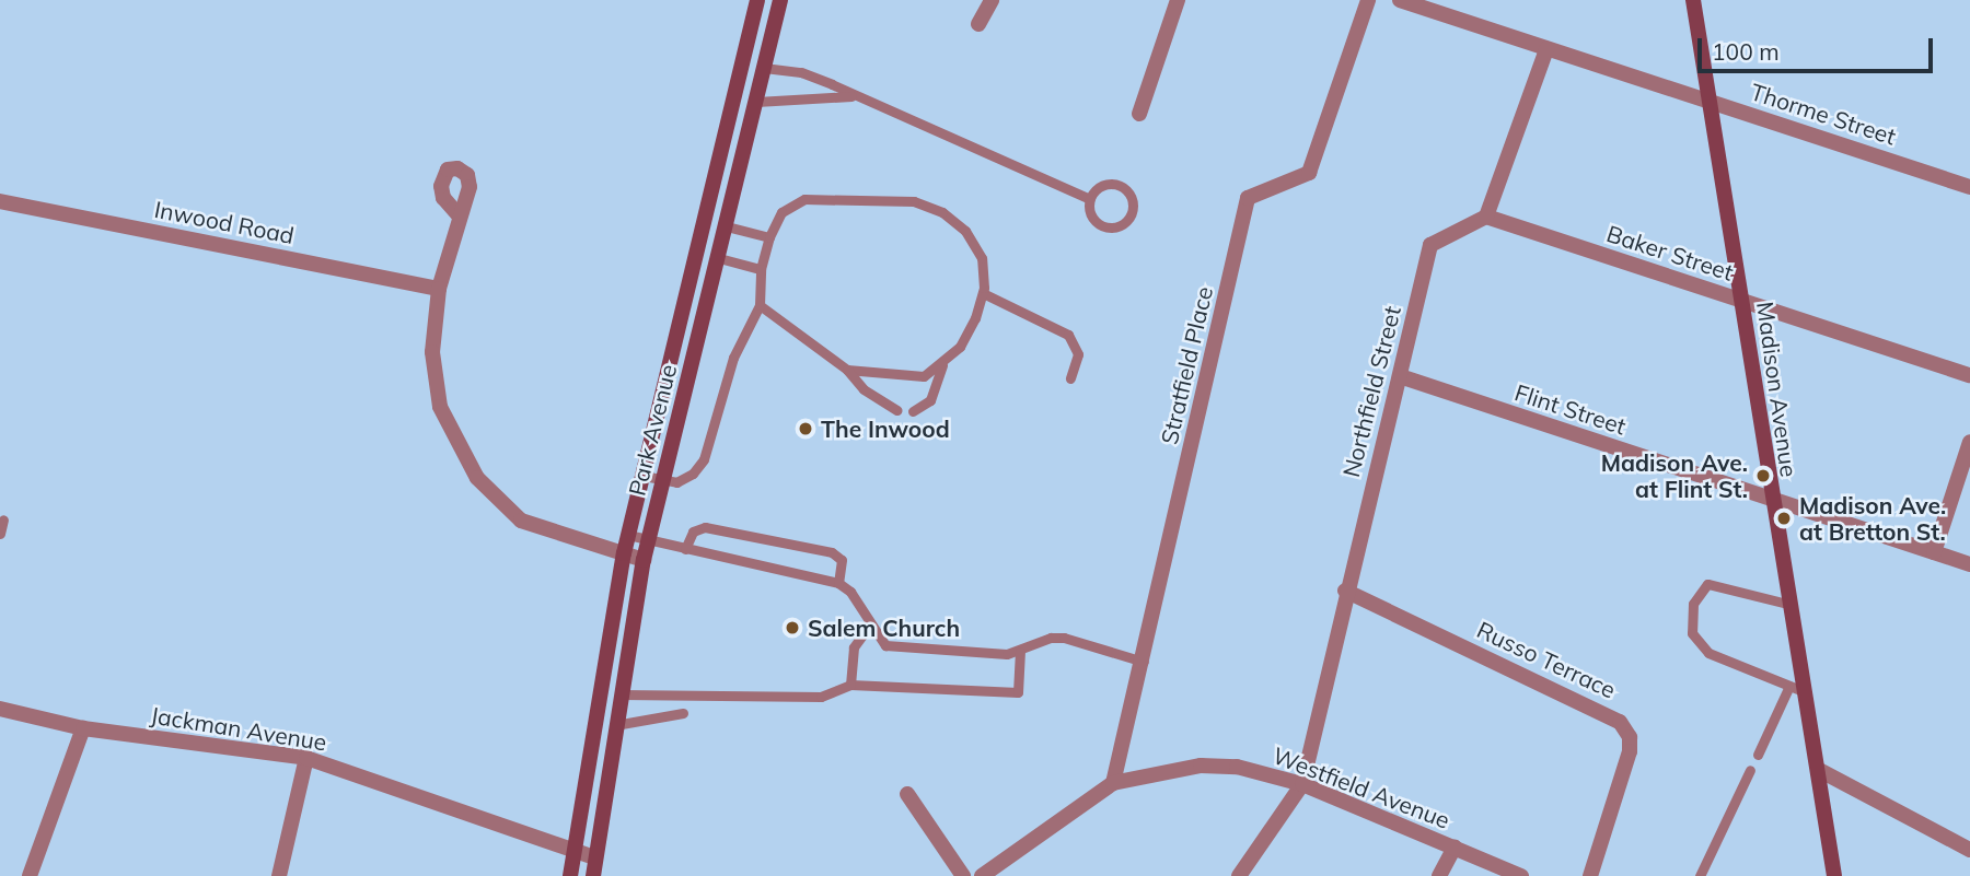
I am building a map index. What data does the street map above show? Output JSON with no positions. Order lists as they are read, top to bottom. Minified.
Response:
{"streets":{"main road":["Madison Avenue","Park Avenue"],"street":["Thorme Street","Inwood Road","Baker Street","Stratfield Place","Northfield Street","Flint Street","Russo Terrace","Jackman Avenue","Westfield Avenue"]},"crossings":[["Thorme Street","Madison Avenue"],["Baker Street","Madison Avenue"],["Baker Street","Northfield Street"],["Stratfield Place","Westfield Avenue"],["Madison Avenue","Flint Street"],["Northfield Street","Flint Street"],["Northfield Street","Russo Terrace"],["Northfield Street","Westfield Avenue"],["Park Avenue","Jackman Avenue"]],"places":["The Inwood","Madison Ave. at Flint St.","Madison Ave. at Bretton St.","Salem Church"],"scale_bar":"100 m"}
